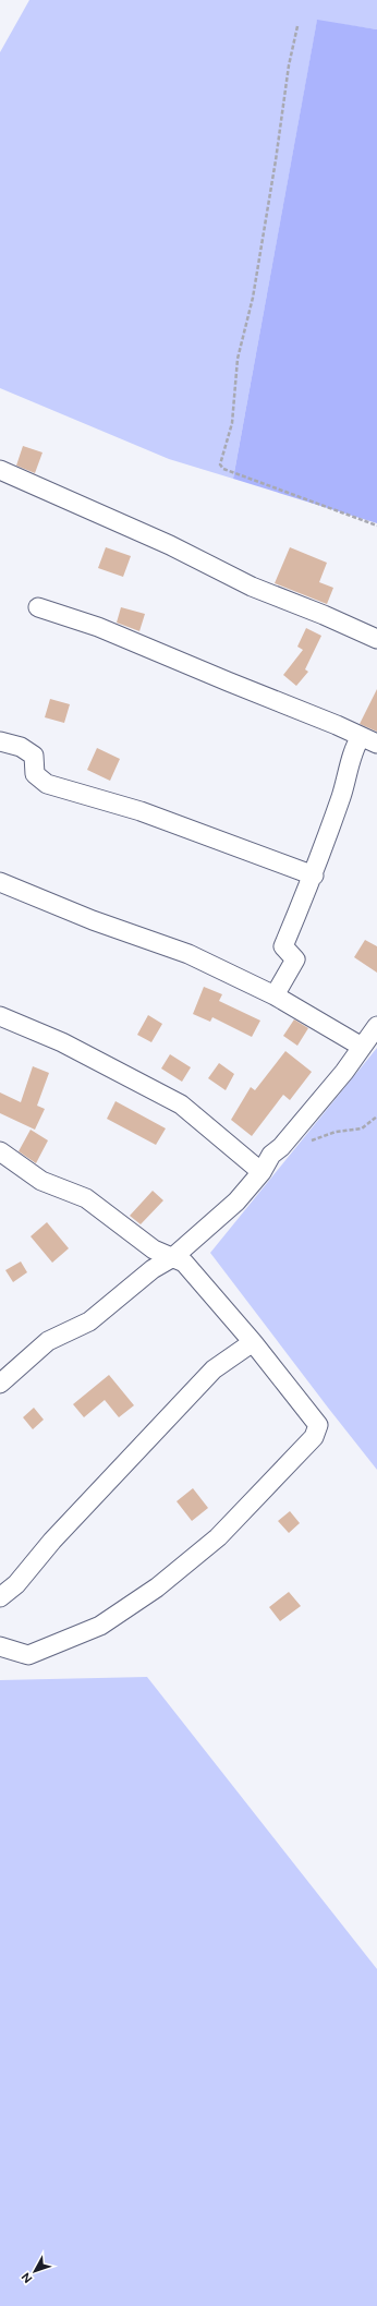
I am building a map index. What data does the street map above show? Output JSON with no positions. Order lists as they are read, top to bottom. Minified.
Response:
{"north":"bottom left"}
